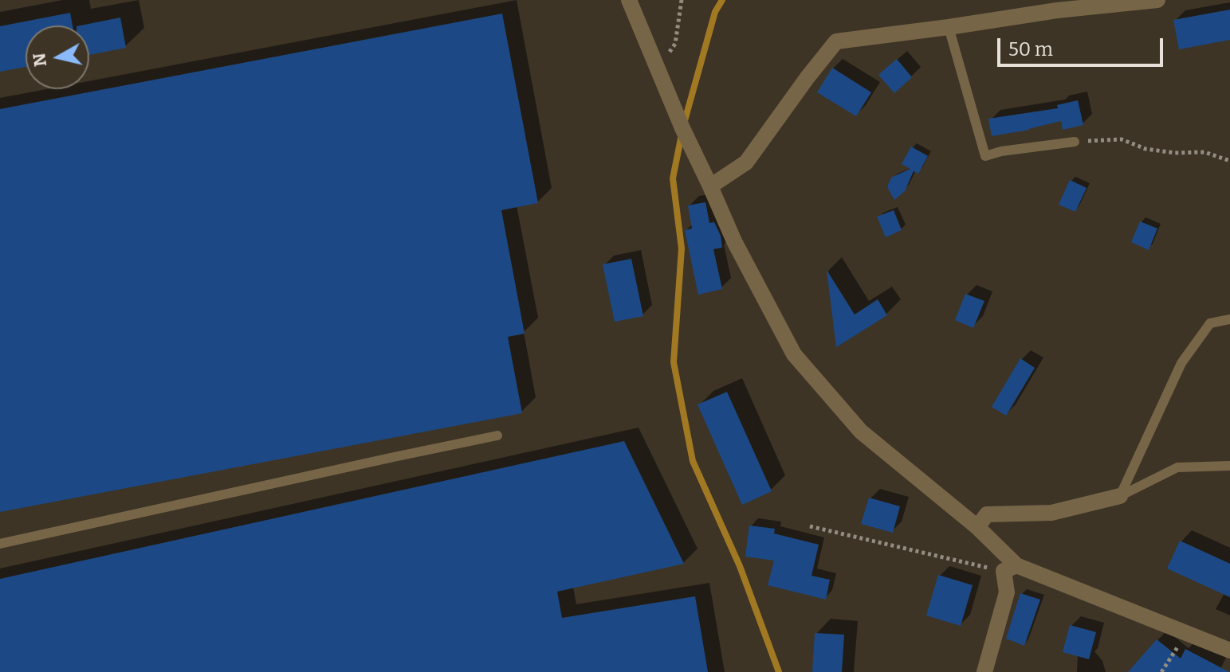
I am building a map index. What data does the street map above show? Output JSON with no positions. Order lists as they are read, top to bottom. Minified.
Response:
{"scale_bar":"50 m","north":"left"}
